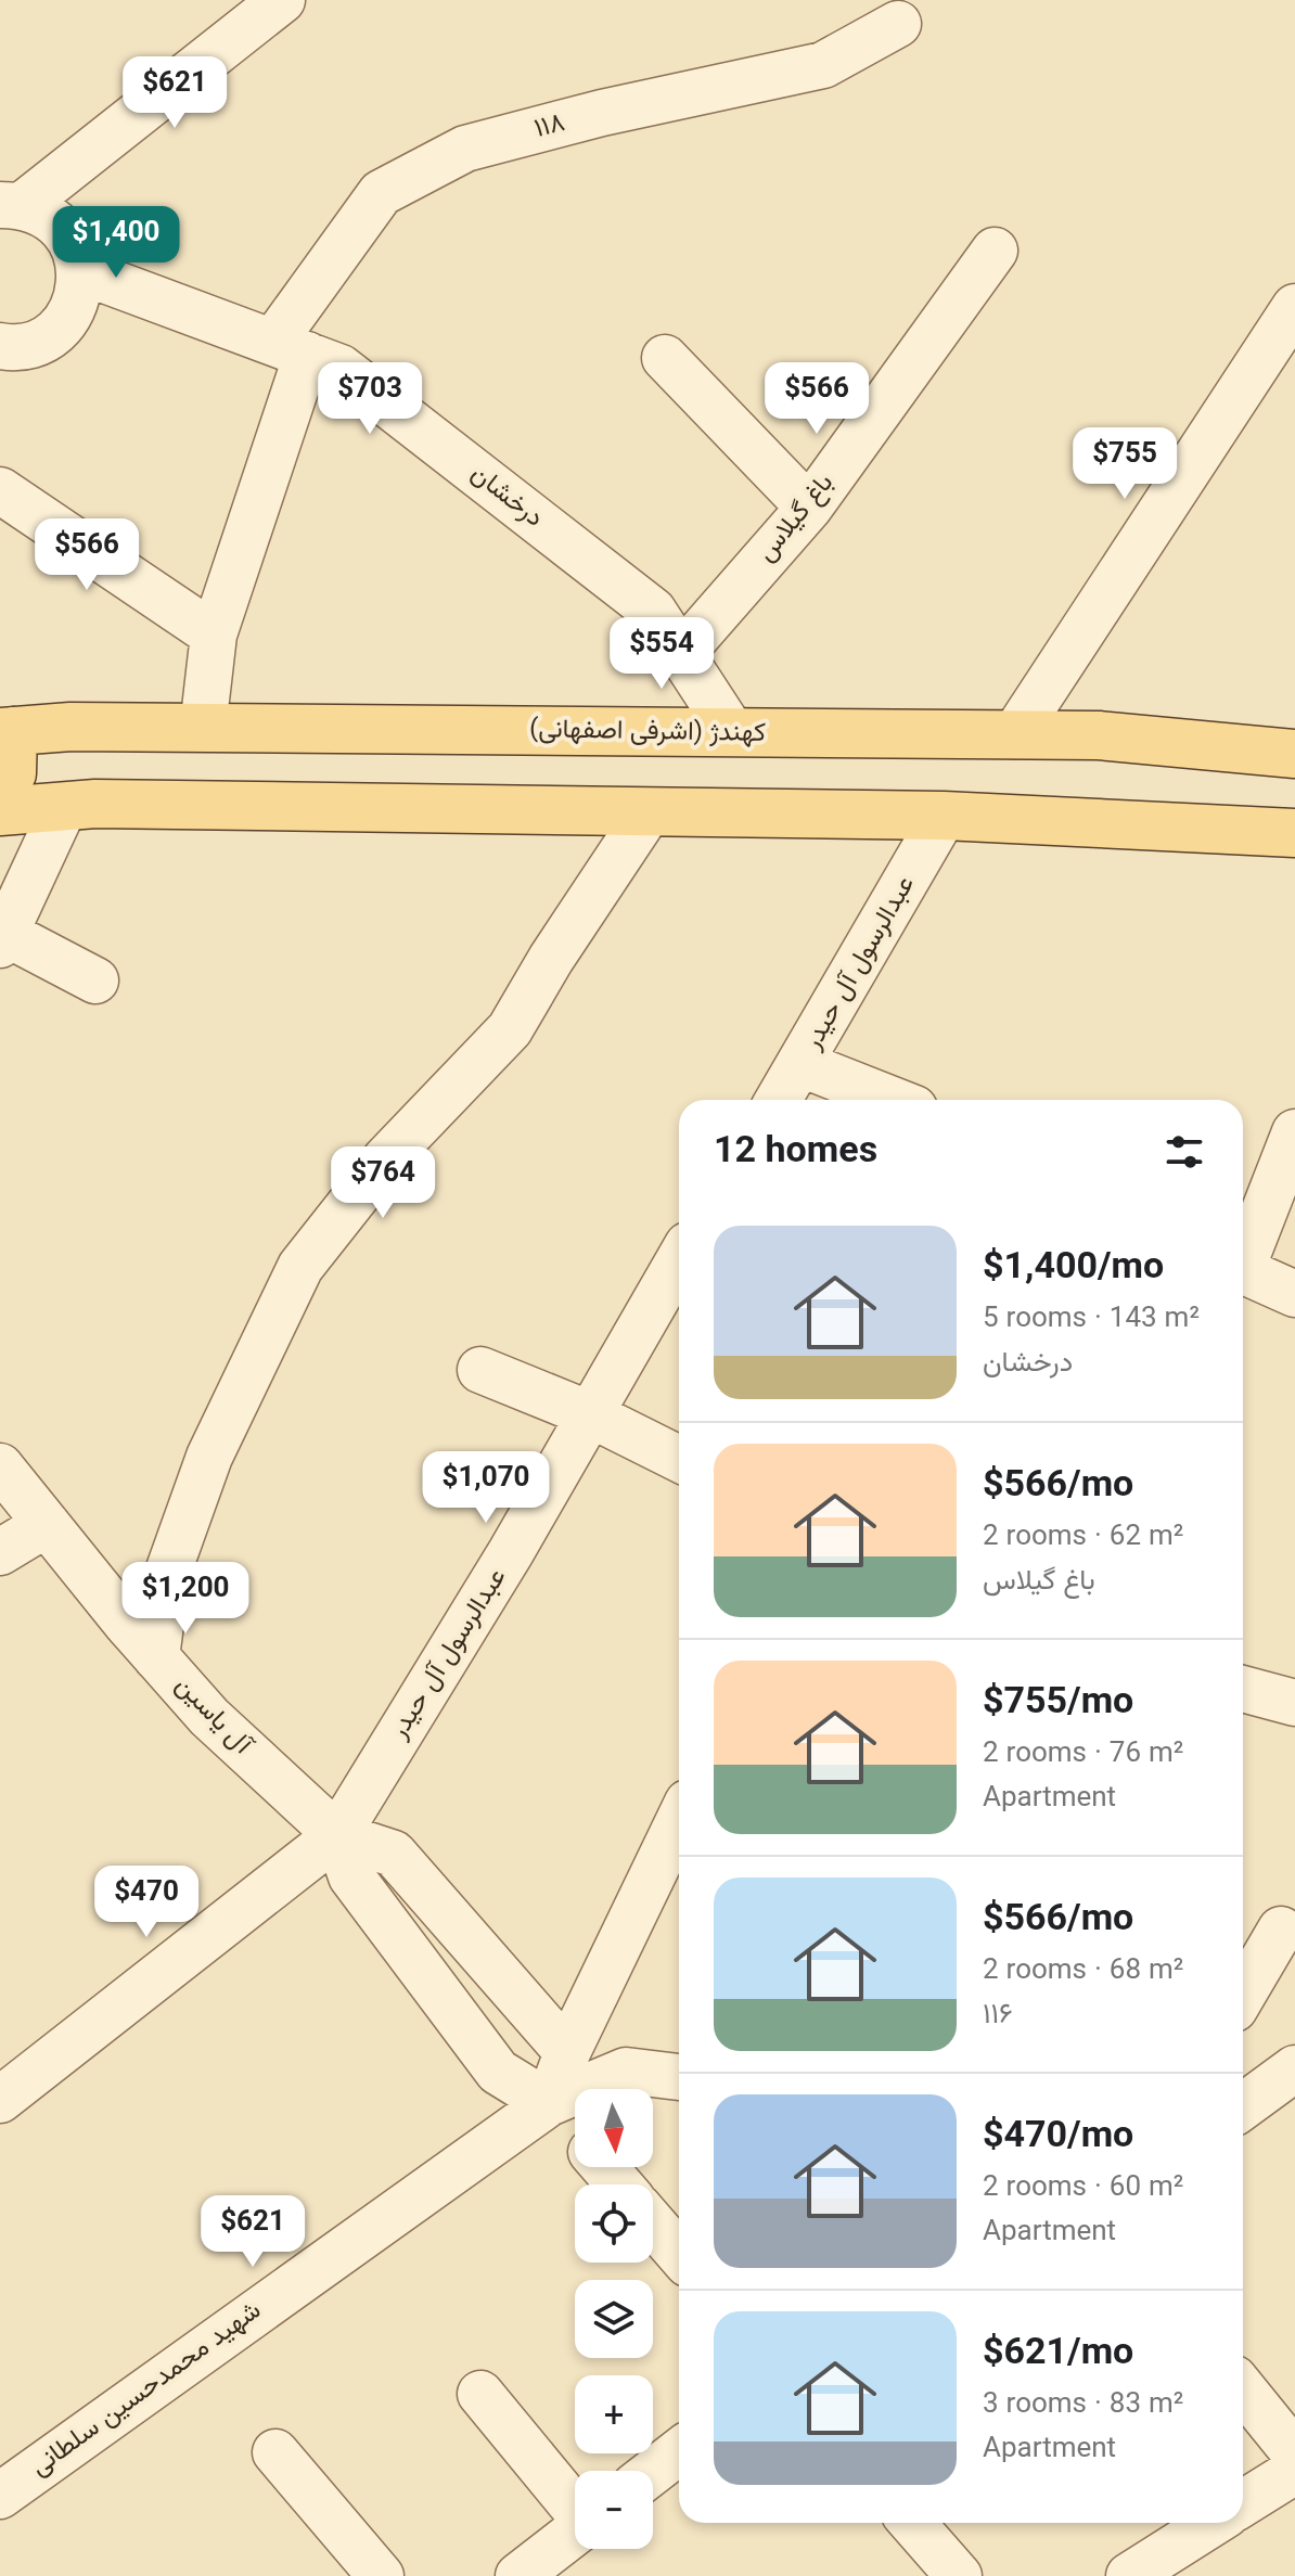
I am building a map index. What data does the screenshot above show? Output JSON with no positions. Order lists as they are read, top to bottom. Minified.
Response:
{"streets":{"main road":["کهندژ (اشرفی اصفهانی)"],"street":["۱۱۸","درخشان","باغ گیلاس","عبدالرسول آل حیدر","آل یاسین","شهید محمدحسین سلطانی"]},"crossings":[["۱۱۸","درخشان"],["۱۱۸","کهندژ (اشرفی اصفهانی)"],["درخشان","باغ گیلاس"],["درخشان","کهندژ (اشرفی اصفهانی)"],["عبدالرسول آل حیدر","آل یاسین"],["آل یاسین","شهید محمدحسین سلطانی"]],"north":"bottom","page":{"price":["$621","$1,400","$703","$566","$755","$566","$554","$764","$1,070","$1,200","$470","$621"],"heading":"12 homes","list":[{"name":"$1,400/mo","note":"5 rooms · 143 m² · درخشان"},{"name":"$566/mo","note":"2 rooms · 62 m² · باغ گیلاس"},{"name":"$755/mo","note":"2 rooms · 76 m² · Apartment"},{"name":"$566/mo","note":"2 rooms · 68 m² · ۱۱۶"},{"name":"$470/mo","note":"2 rooms · 60 m² · Apartment"},{"name":"$621/mo","note":"3 rooms · 83 m² · Apartment"}],"map_buttons":["+","−"]}}
